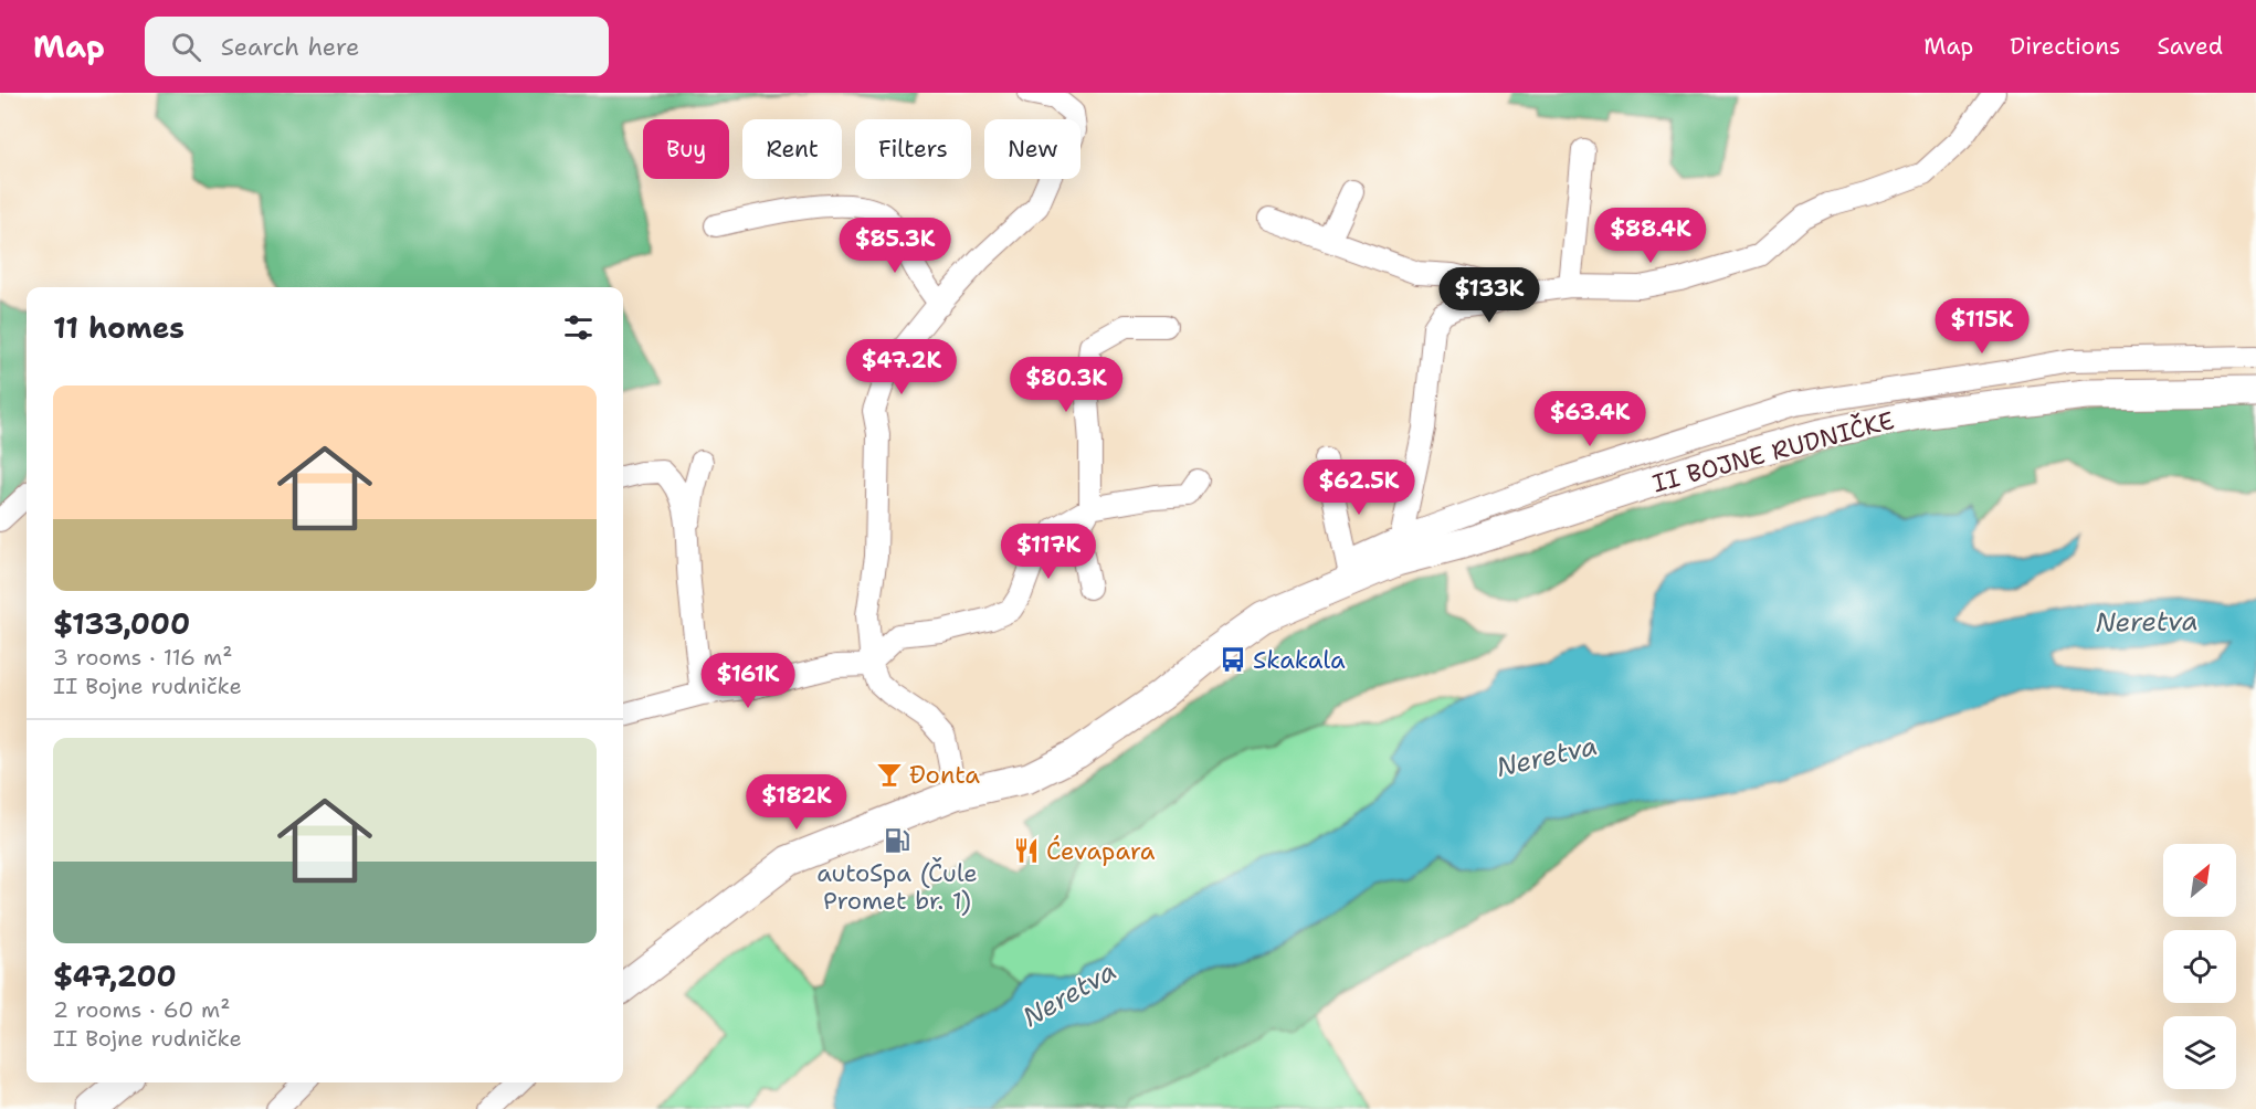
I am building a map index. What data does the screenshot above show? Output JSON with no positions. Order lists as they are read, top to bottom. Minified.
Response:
{"streets":{"street":["II BOJNE RUDNIČKE"]},"water":["Neretva"],"places":{"bus stop":["Skakala"],"bar":["Đonta"],"fuel station":["autoSpa (Čule Promet br. 1)"],"restaurant":["Ćevapara"]},"north":"top right","page":{"header":"Map","search":"Search here","nav":["Map","Directions","Saved"],"chip":["Buy","Rent","Filters","New"],"price":["$88.4K","$85.3K","$133K","$115K","$47.2K","$80.3K","$63.4K","$62.5K","$117K","$161K","$182K"],"heading":"11 homes","list":[{"name":"$133,000","note":"3 rooms · 116 m² · II Bojne rudničke"},{"name":"$47,200","note":"2 rooms · 60 m² · II Bojne rudničke"}]}}
